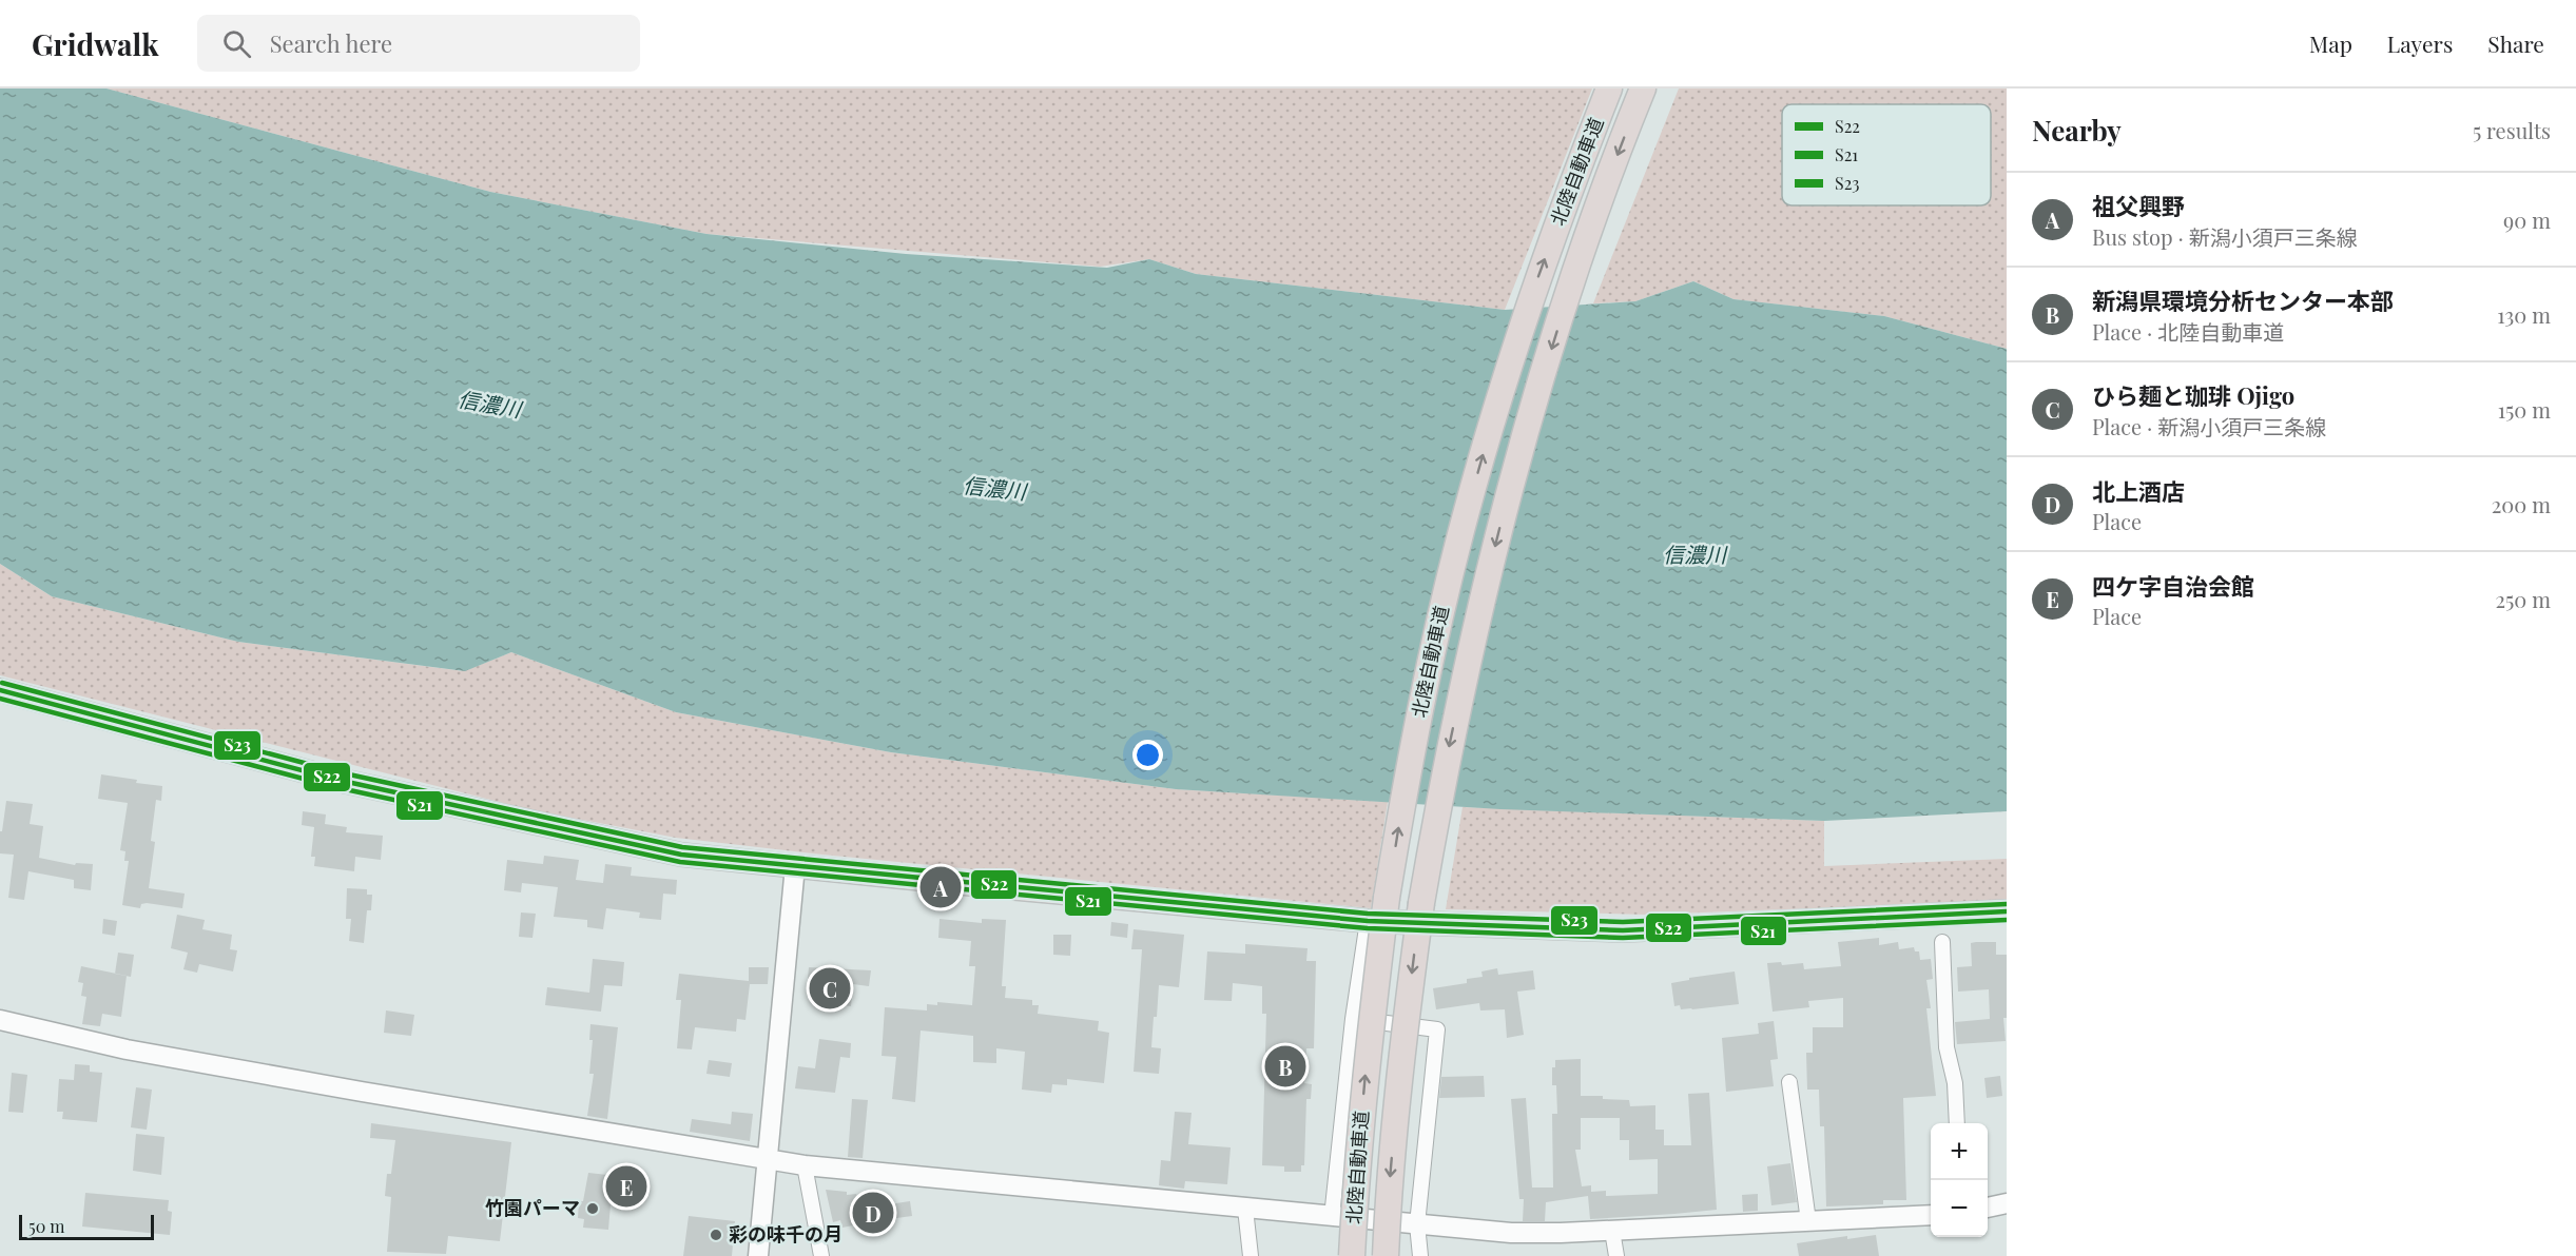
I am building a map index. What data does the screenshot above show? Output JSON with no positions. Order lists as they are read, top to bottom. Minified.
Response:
{"streets":{"highway":["北陸自動車道"]},"water":["信濃川"],"places":["竹園パーマ","彩の味千の月"],"lines":["transit line S23","transit line S22","transit line S21"],"legend":["S22","S21","S23"],"scale_bar":"50 m","page":{"header":"Gridwalk","search":"Search here","nav":["Map","Layers","Share"],"heading":["Nearby","5 results"],"list":[{"mark":"A","name":"祖父興野","note":"Bus stop · 新潟小須戸三条線","value":"90 m"},{"mark":"B","name":"新潟県環境分析センター本部","note":"Place · 北陸自動車道","value":"130 m"},{"mark":"C","name":"ひら麺と珈琲 Ojigo","note":"Place · 新潟小須戸三条線","value":"150 m"},{"mark":"D","name":"北上酒店","note":"Place","value":"200 m"},{"mark":"E","name":"四ケ字自治会館","note":"Place","value":"250 m"}],"pins":["A","C","B","E","D"],"map_buttons":["+","−"],"scale":"50 m"}}
